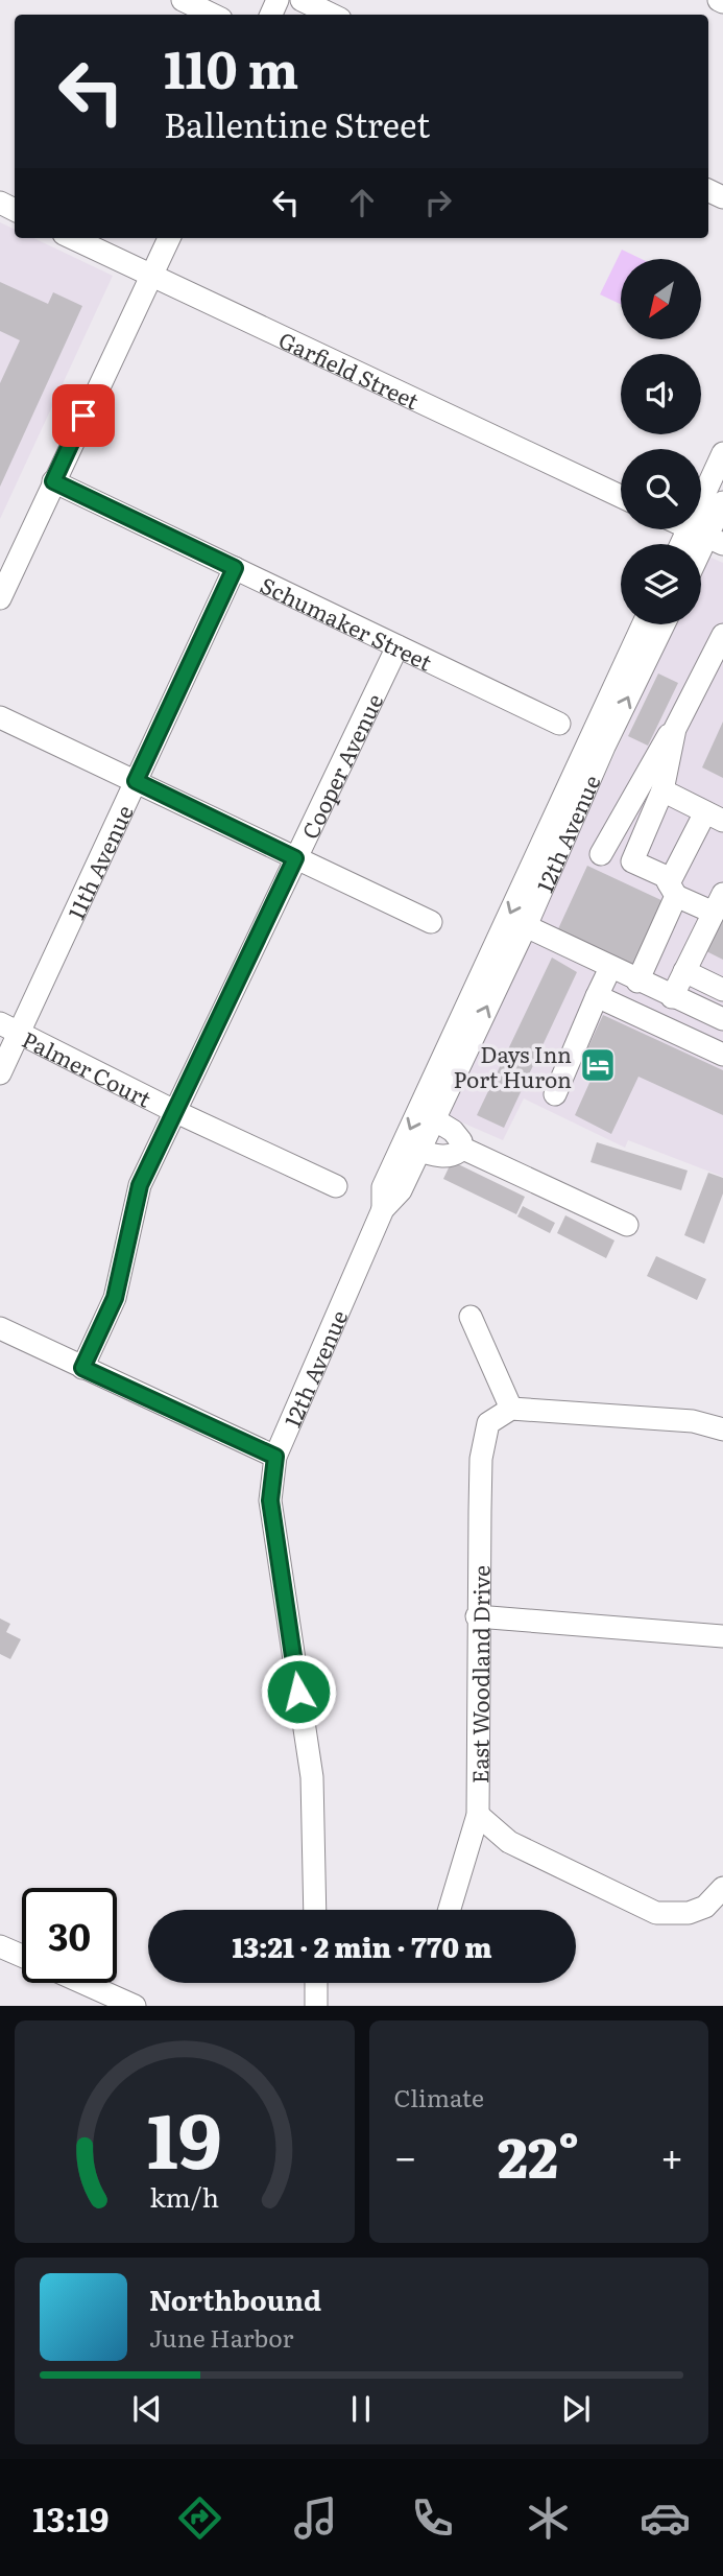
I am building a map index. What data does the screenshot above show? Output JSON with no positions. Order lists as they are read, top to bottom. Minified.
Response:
{"streets":{"street":["Garfield Street","Schumaker Street","Cooper Avenue","12th Avenue","11th Avenue","Palmer Court","East Woodland Drive"]},"crossings":[["Schumaker Street","Cooper Avenue"],["Schumaker Street","11th Avenue"],["Cooper Avenue","Palmer Court"],["11th Avenue","Palmer Court"]],"places":{"hotel":["Days Inn Port Huron"]},"north":"bottom left","page":{"turn":["110 m","Ballentine Street"],"limit":"30","trip":"13:21 · 2 min · 770 m","tile":"Climate","heat":["−","22°","+"],"song":["Northbound","June Harbor"],"tabs":"13:19","gauge":["19","km/h"]}}
